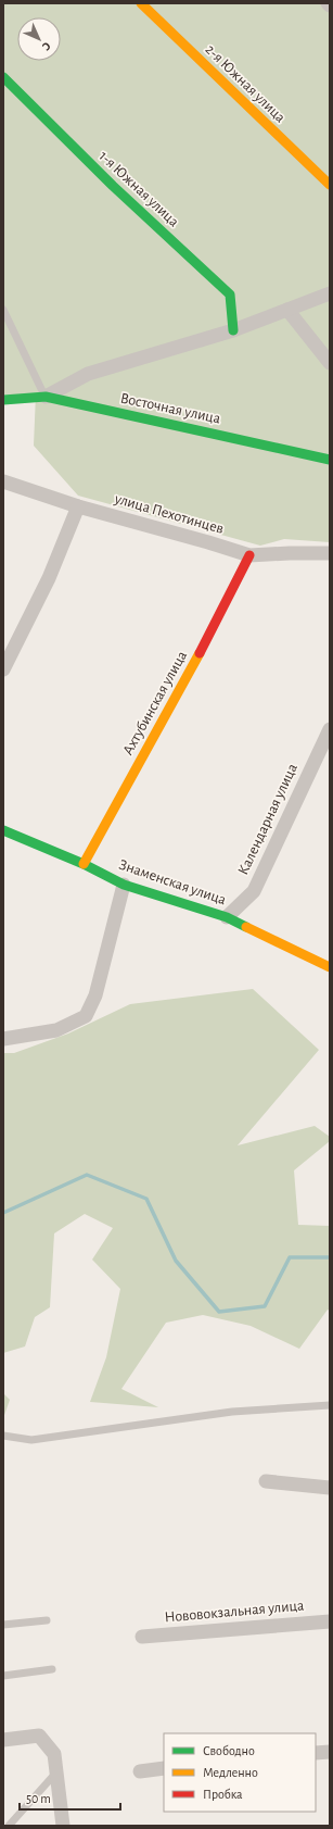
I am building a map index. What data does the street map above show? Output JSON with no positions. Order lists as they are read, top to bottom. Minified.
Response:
{"streets":{"street":["2-я Южная улица","1-я Южная улица","Восточная улица","улица Пехотинцев","Ахтубинская улица","Календарная улица","Знаменская улица","Нововокзальная улица"]},"crossings":[["улица Пехотинцев","Ахтубинская улица"],["Ахтубинская улица","Знаменская улица"],["Календарная улица","Знаменская улица"]],"legend":["Свободно","Медленно","Пробка"],"scale_bar":"50 m","north":"bottom right"}
